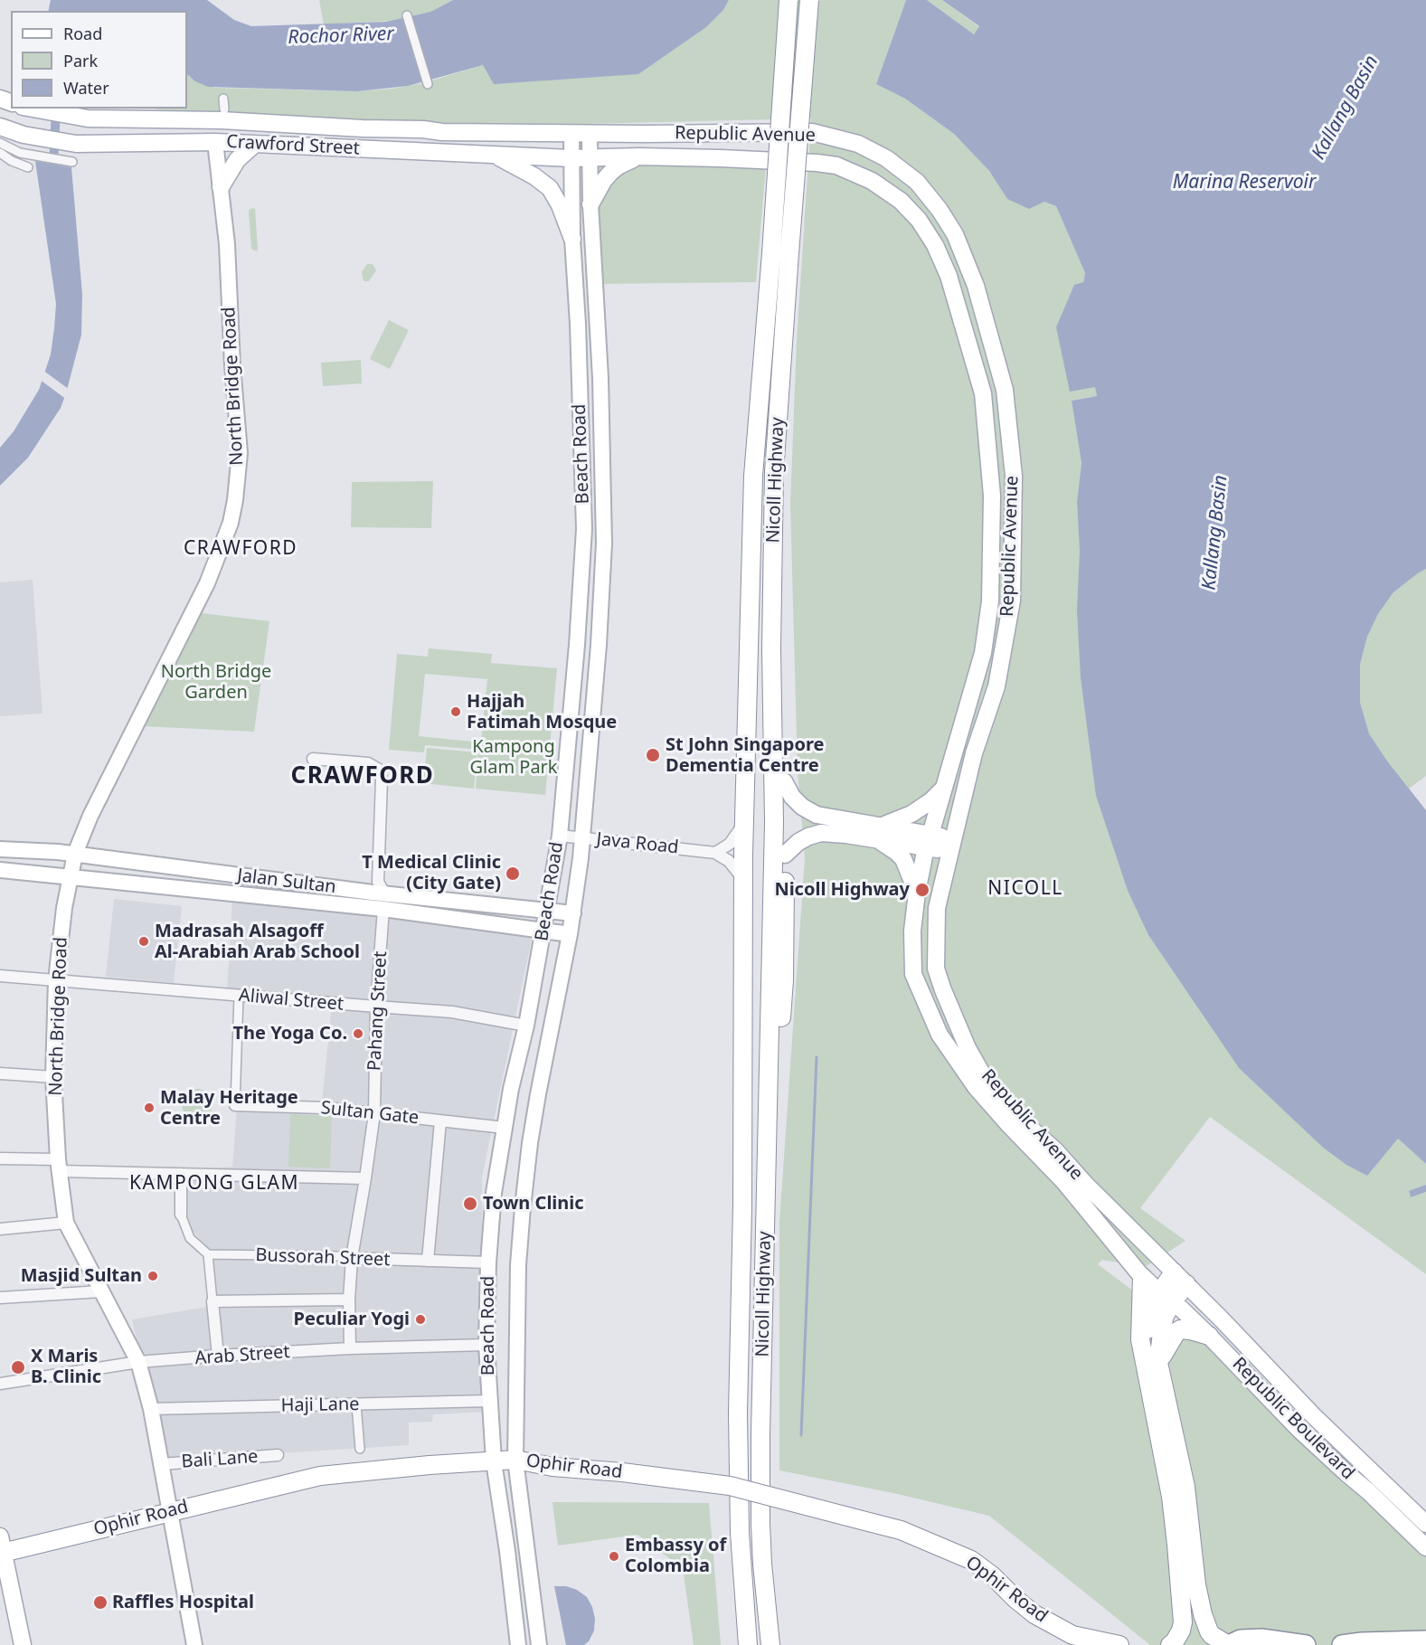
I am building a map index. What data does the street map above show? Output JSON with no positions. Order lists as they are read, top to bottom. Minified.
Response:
{"streets":{"highway":["Nicoll Highway","Ophir Road"],"main road":["Republic Avenue","Crawford Street","North Bridge Road","Beach Road","Jalan Sultan","Republic Boulevard"],"street":["Java Road","Aliwal Street","Pahang Street","Sultan Gate","Bussorah Street","Arab Street","Haji Lane","Bali Lane"]},"crossings":[["Republic Avenue","Crawford Street"],["Republic Avenue","Beach Road"],["Republic Avenue","Republic Boulevard"],["Crawford Street","North Bridge Road"],["Crawford Street","Beach Road"],["North Bridge Road","Jalan Sultan"],["North Bridge Road","Aliwal Street"],["North Bridge Road","Arab Street"],["North Bridge Road","Haji Lane"],["North Bridge Road","Bali Lane"],["North Bridge Road","Ophir Road"],["Beach Road","Java Road"],["Beach Road","Jalan Sultan"],["Beach Road","Aliwal Street"],["Beach Road","Sultan Gate"],["Beach Road","Bussorah Street"],["Beach Road","Arab Street"],["Beach Road","Haji Lane"],["Beach Road","Ophir Road"],["Jalan Sultan","Pahang Street"],["Aliwal Street","Pahang Street"],["Pahang Street","Sultan Gate"],["Pahang Street","Bussorah Street"],["Pahang Street","Arab Street"]],"districts":["CRAWFORD","CRAWFORD","NICOLL","KAMPONG GLAM"],"water":["Rochor River","Kallang Basin","Marina Reservoir"],"parks":["North Bridge Garden","Kampong Glam Park"],"places":["Hajjah Fatimah Mosque","St John Singapore Dementia Centre","T Medical Clinic (City Gate)","Nicoll Highway","Madrasah Alsagoff Al-Arabiah Arab School","The Yoga Co.","Malay Heritage Centre","Town Clinic","Masjid Sultan","Peculiar Yogi","X Maris B. Clinic","Embassy of Colombia","Raffles Hospital"],"legend":["Road","Park","Water"]}
